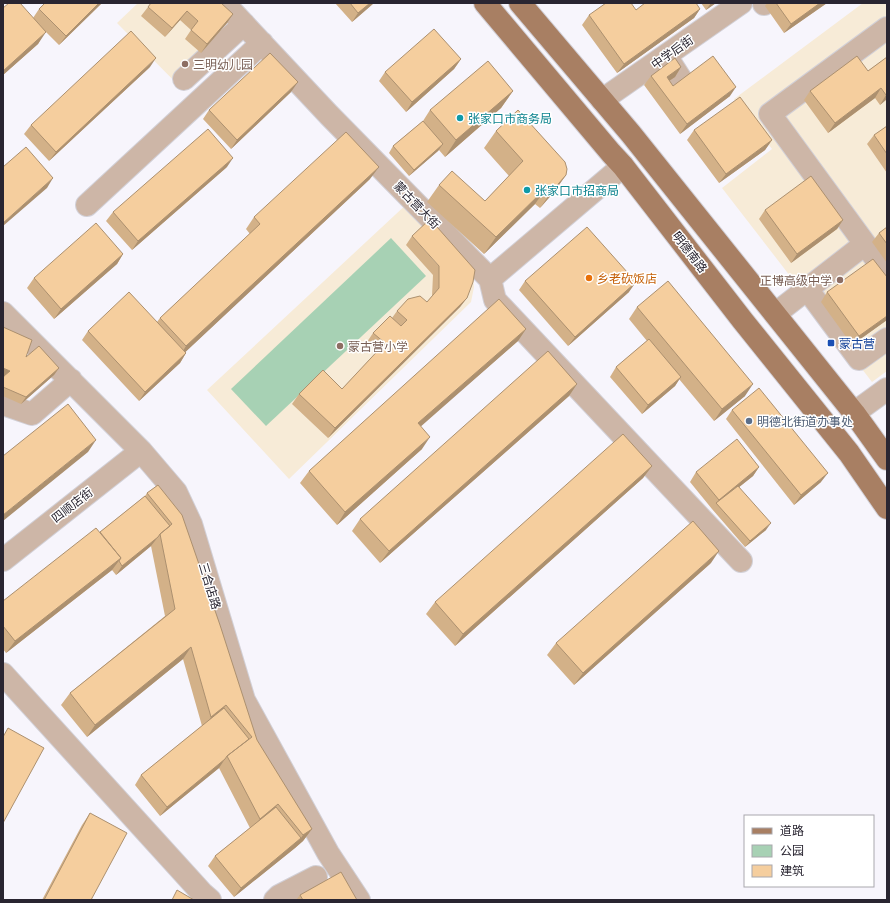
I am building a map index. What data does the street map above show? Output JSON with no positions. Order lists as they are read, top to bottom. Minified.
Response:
{"streets":{"main road":["明德南路"],"street":["中学后街","蒙古营大街","四顺店街","三合店路"]},"crossings":[["四顺店街","三合店路"]],"places":{"other":["三明幼儿园","张家口市商务局","张家口市招商局","乡老砍饭店","正博高级中学","蒙古营小学","明德北街道办事处"],"transit":["蒙古营"]},"legend":["道路","公园","建筑"]}
